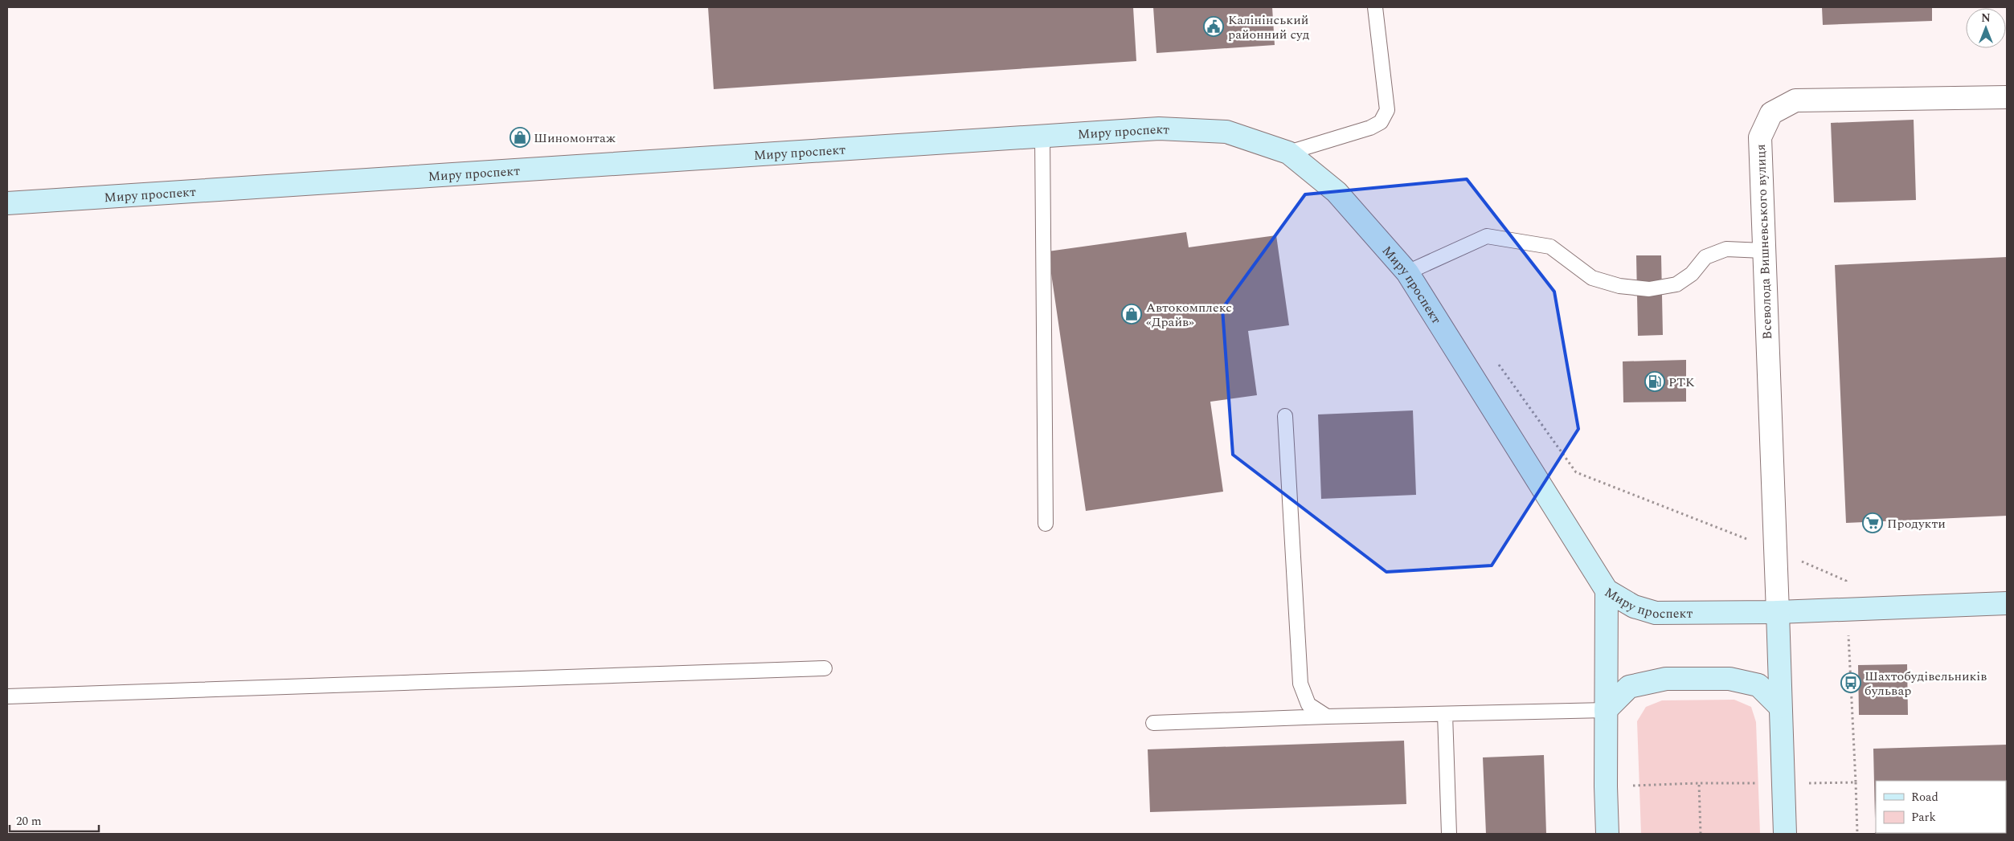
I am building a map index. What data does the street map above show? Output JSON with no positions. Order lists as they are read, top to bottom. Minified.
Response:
{"streets":{"main road":["Миру проспект"],"street":["Всеволода Вишневського вулиця"]},"crossings":[["Миру проспект","Всеволода Вишневського вулиця"]],"places":{"public building":["Калінінський районний суд"],"shop":["Шиномонтаж","Автокомплекс «Драйв»"],"fuel station":["РТК"],"supermarket":["Продукти"],"bus stop":["Шахтобудівельників бульвар"]},"legend":["Road","Park"],"scale_bar":"20 m","north":"top"}
